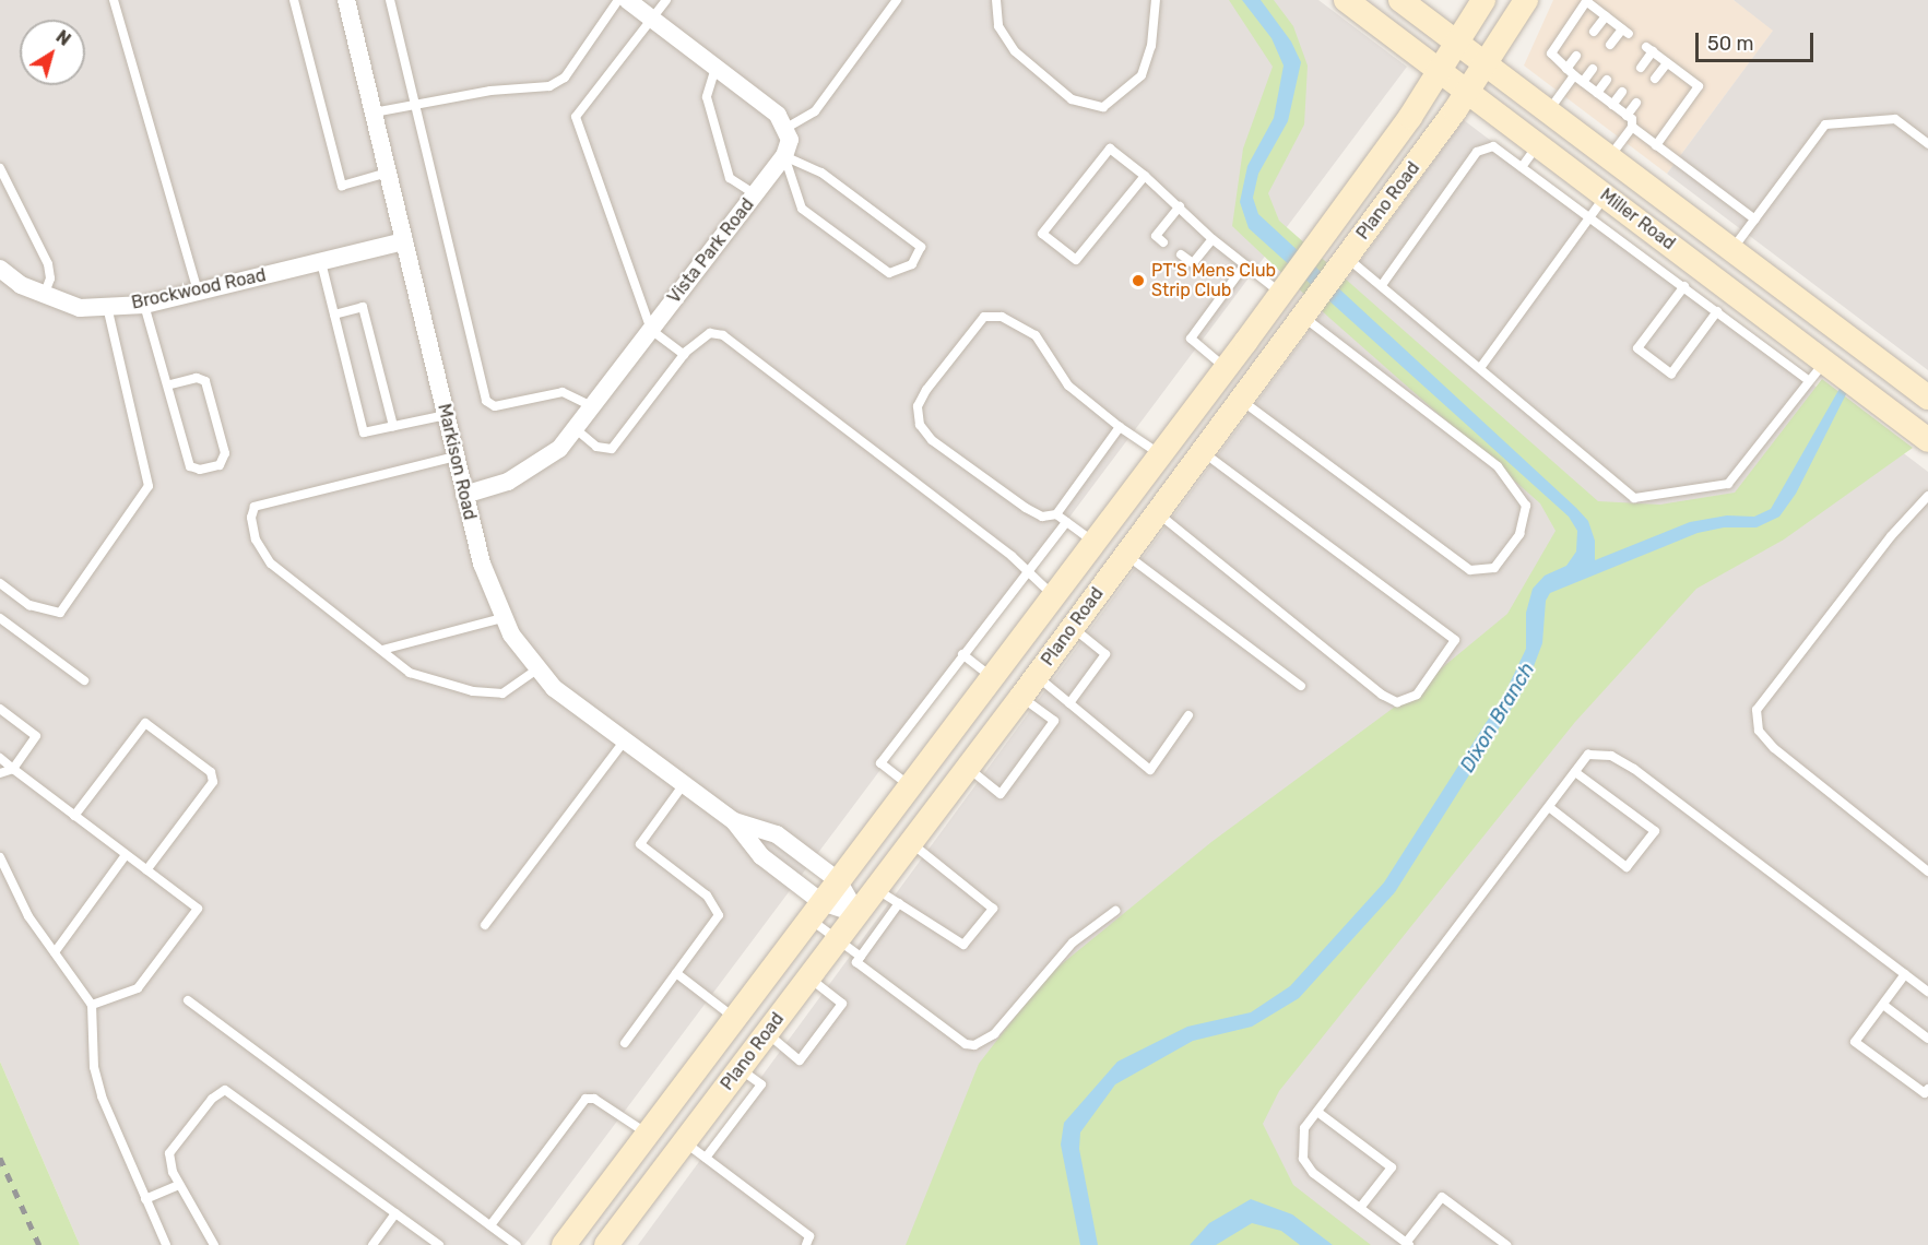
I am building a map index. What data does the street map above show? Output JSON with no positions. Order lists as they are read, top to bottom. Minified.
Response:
{"streets":{"main road":["Plano Road","Miller Road"],"street":["Vista Park Road","Brockwood Road","Markison Road"]},"crossings":[["Plano Road","Miller Road"],["Plano Road","Markison Road"],["Vista Park Road","Markison Road"],["Brockwood Road","Markison Road"]],"water":["Dixon Branch"],"places":["PT'S Mens Club Strip Club"],"scale_bar":"50 m","north":"top right"}
